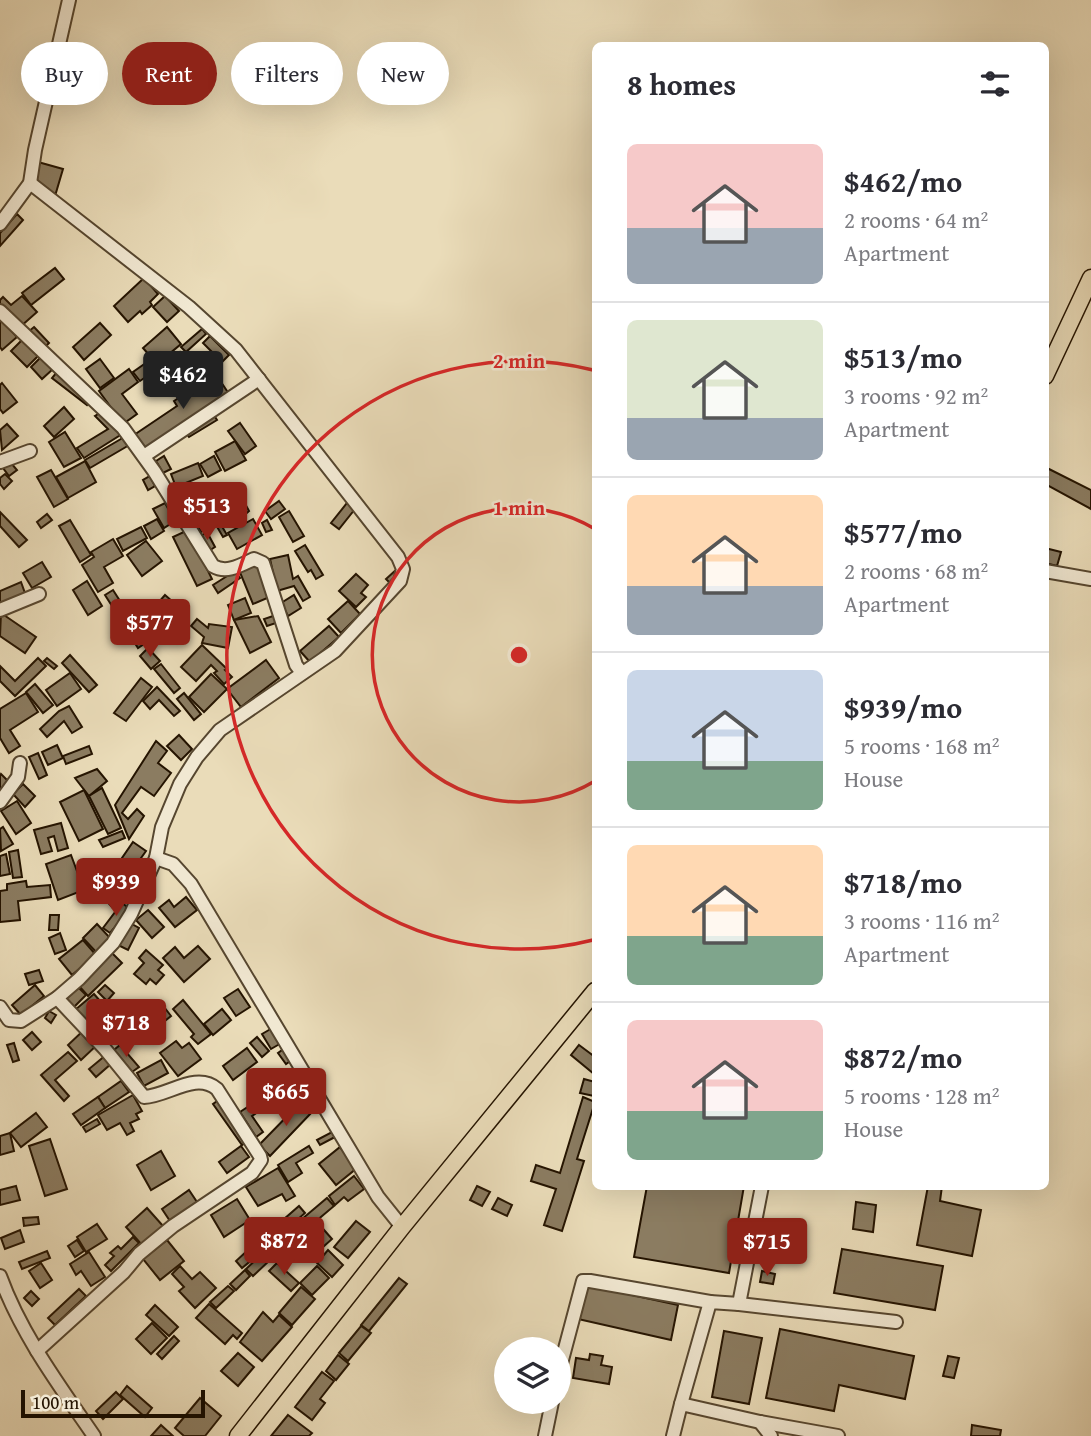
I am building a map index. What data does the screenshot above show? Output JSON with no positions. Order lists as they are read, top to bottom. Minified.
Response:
{"scale_bar":"100 m","page":{"chip":["Buy","Rent","Filters","New"],"heading":"8 homes","list":[{"name":"$462/mo","note":"2 rooms · 64 m² · Apartment"},{"name":"$513/mo","note":"3 rooms · 92 m² · Apartment"},{"name":"$577/mo","note":"2 rooms · 68 m² · Apartment"},{"name":"$939/mo","note":"5 rooms · 168 m² · House"},{"name":"$718/mo","note":"3 rooms · 116 m² · Apartment"},{"name":"$872/mo","note":"5 rooms · 128 m² · House"}],"price":["$462","$513","$577","$939","$718","$665","$872","$715"],"scale":"100 m"},"rings":["2 min","1 min"]}
